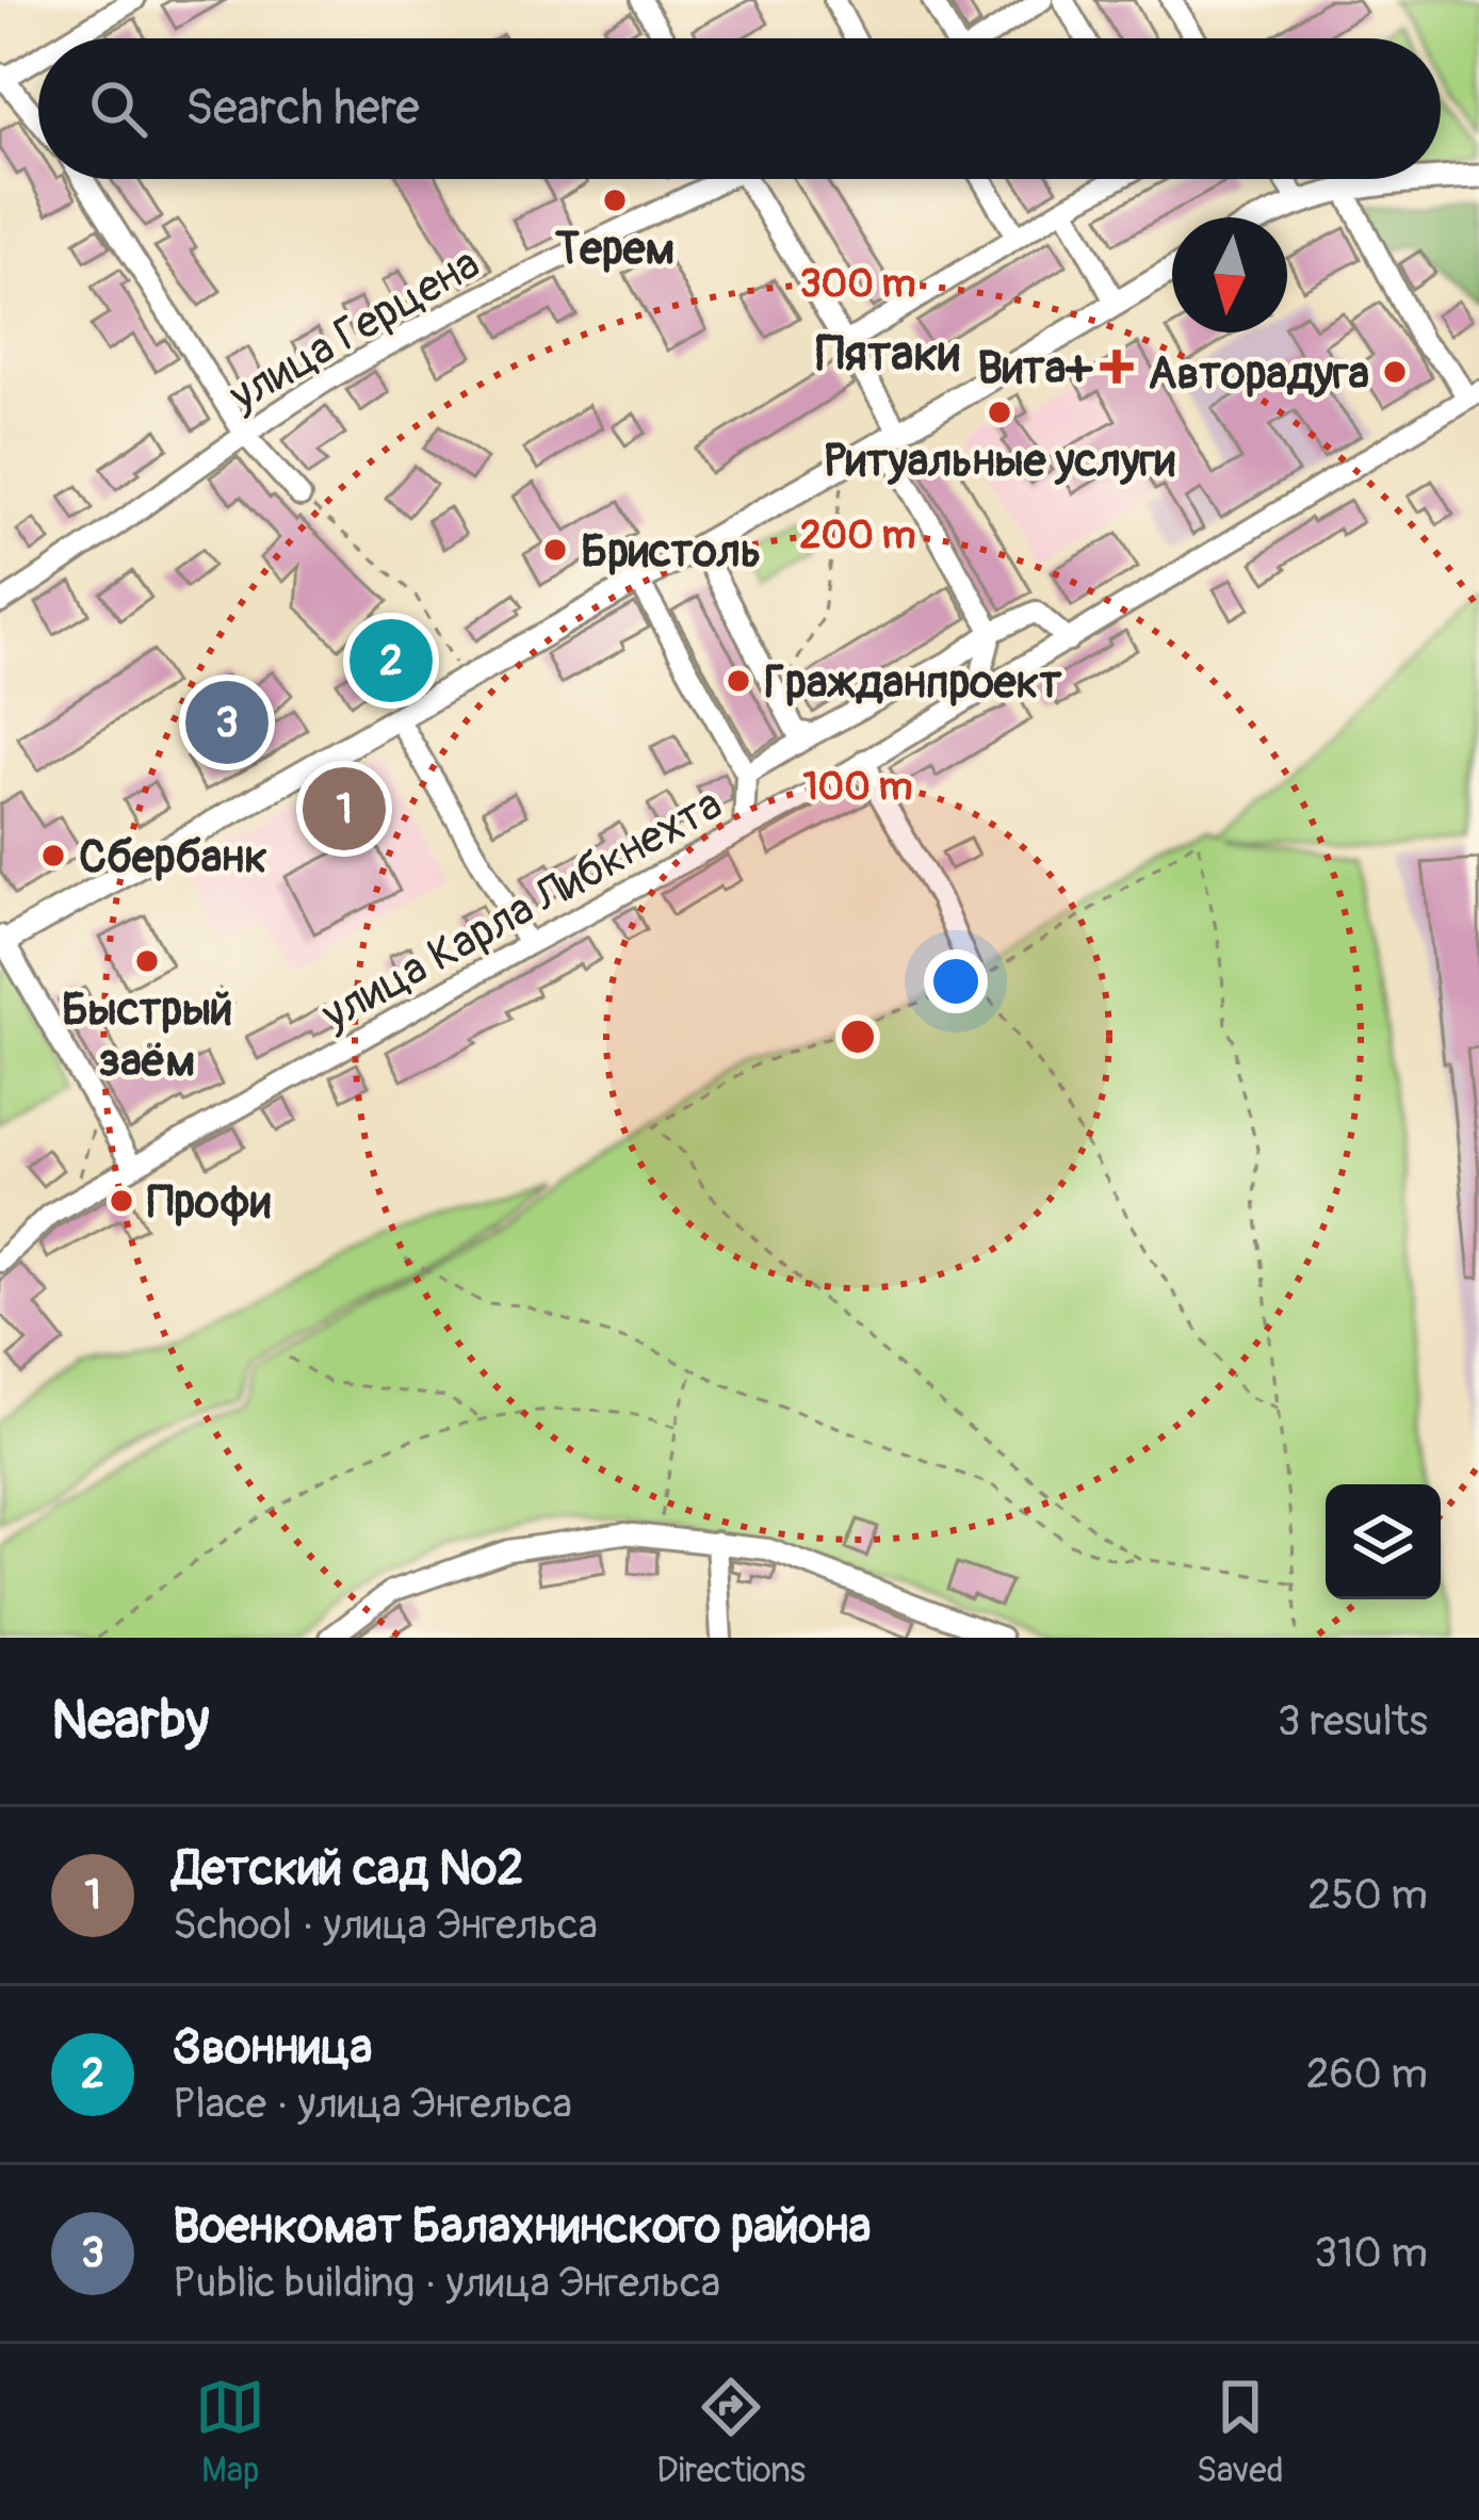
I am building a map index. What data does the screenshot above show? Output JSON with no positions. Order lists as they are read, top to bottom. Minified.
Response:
{"streets":{"street":["улица Герцена","улица Карла Либкнехта"]},"districts":["Пятаки"],"places":{"other":["Терем","Авторадуга","Ритуальные услуги","Бристоль","Гражданпроект","Сбербанк","Быстрый заём","Профи"],"health":["Вита+"]},"north":"bottom","page":{"search":"Search here","pins":["2","3","1"],"heading":["Nearby","3 results"],"list":[{"mark":"1","name":"Детский сад №2","note":"School · улица Энгельса","value":"250 m"},{"mark":"2","name":"Звонница","note":"Place · улица Энгельса","value":"260 m"},{"mark":"3","name":"Военкомат Балахнинского района","note":"Public building · улица Энгельса","value":"310 m"}],"nav":["Map","Directions","Saved"]},"rings":["300 m","200 m","100 m"]}
